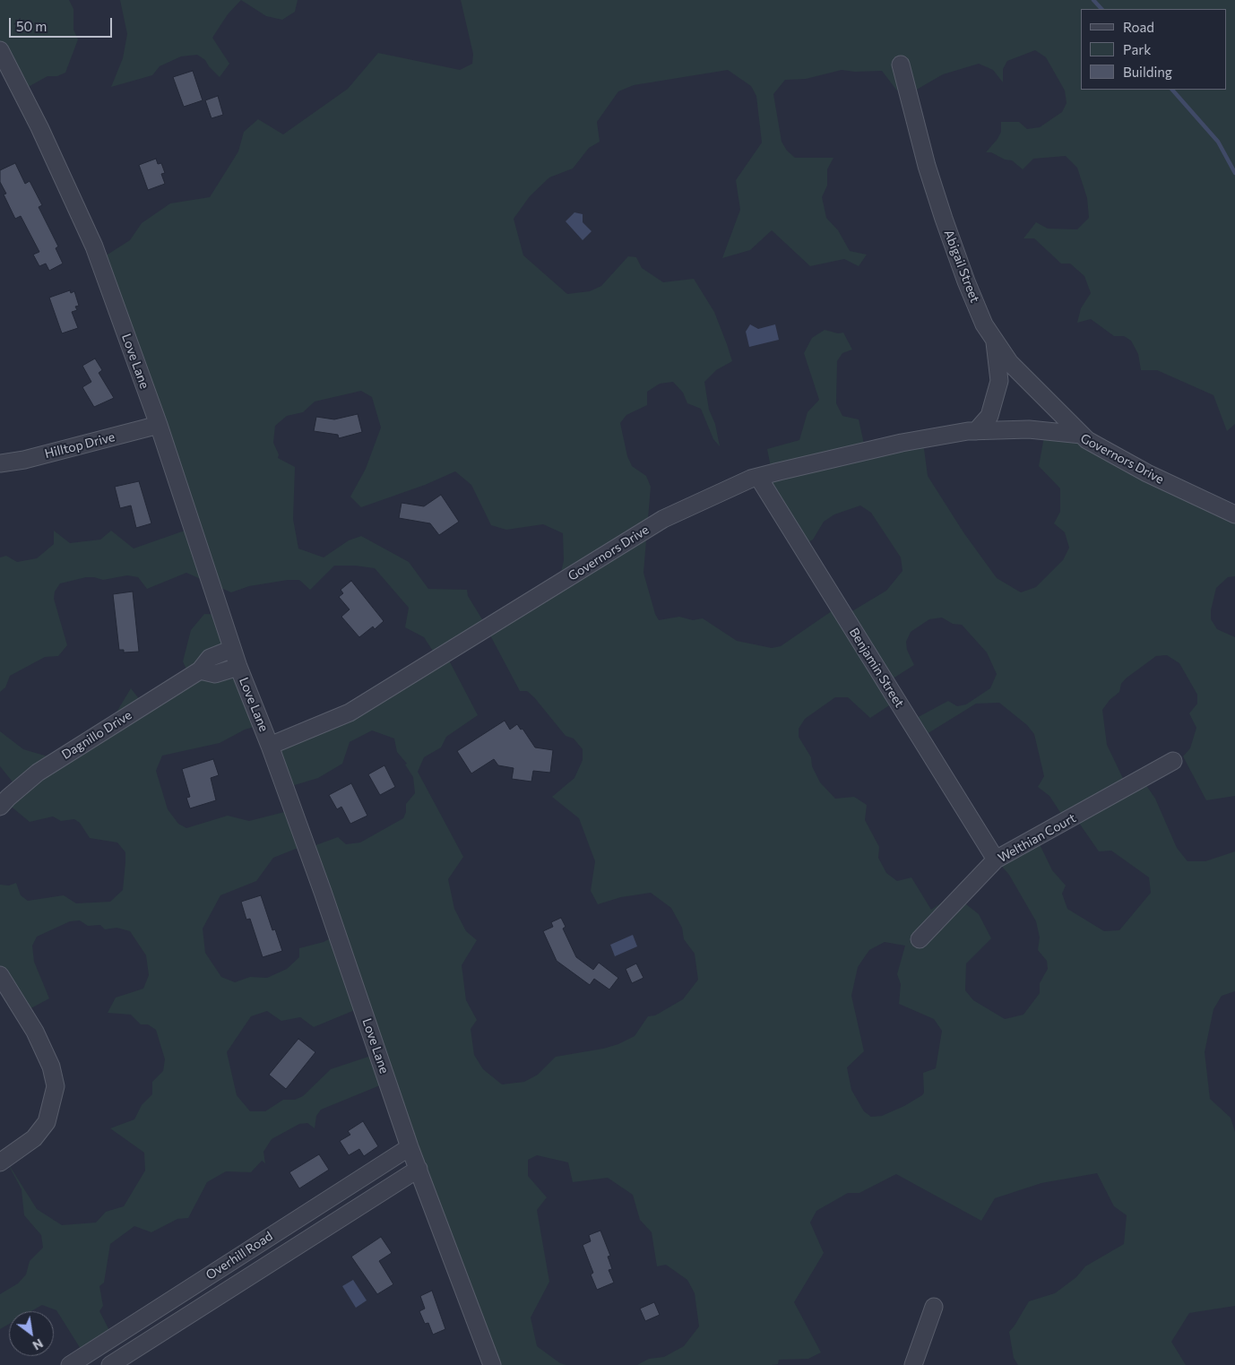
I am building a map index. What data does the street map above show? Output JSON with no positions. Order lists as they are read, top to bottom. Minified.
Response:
{"streets":{"street":["Abigail Street","Love Lane","Hilltop Drive","Governors Drive","Benjamin Street","Dagnillo Drive","Welthian Court","Overhill Road"]},"crossings":[["Abigail Street","Governors Drive"],["Love Lane","Hilltop Drive"],["Love Lane","Governors Drive"],["Love Lane","Dagnillo Drive"],["Love Lane","Overhill Road"],["Governors Drive","Benjamin Street"],["Benjamin Street","Welthian Court"]],"legend":["Road","Park","Building"],"scale_bar":"50 m","north":"bottom right"}
